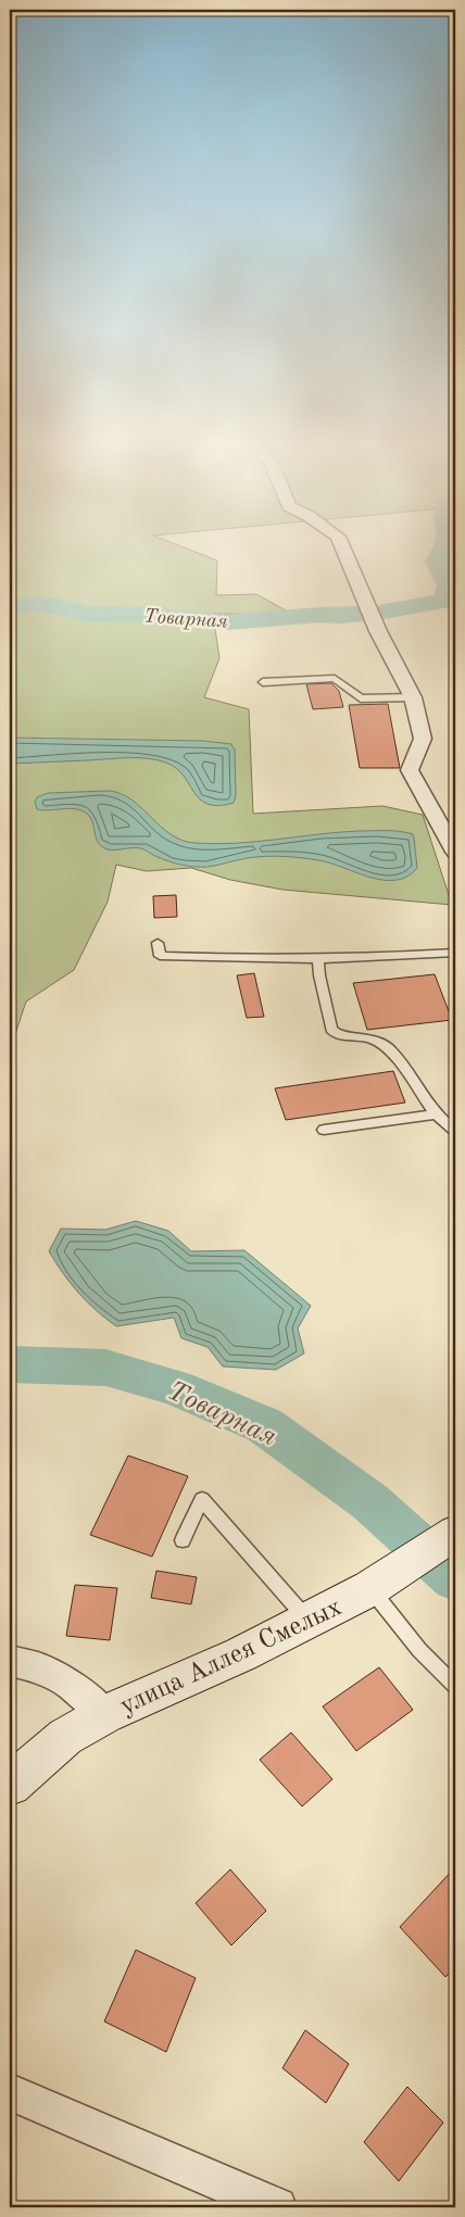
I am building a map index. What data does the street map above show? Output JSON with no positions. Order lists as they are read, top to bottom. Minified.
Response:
{"streets":{"main road":["улица Аллея Смелых"]},"water":["Товарная"]}
